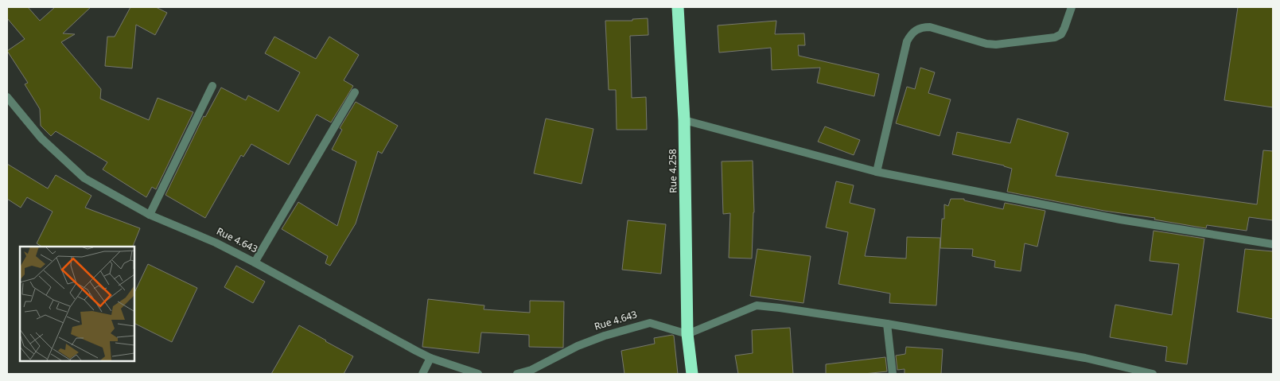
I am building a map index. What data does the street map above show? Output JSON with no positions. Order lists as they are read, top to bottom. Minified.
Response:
{"streets":{"highway":["Rue 4.258"],"street":["Rue 4.643"]},"crossings":[["Rue 4.258","Rue 4.643"]]}
